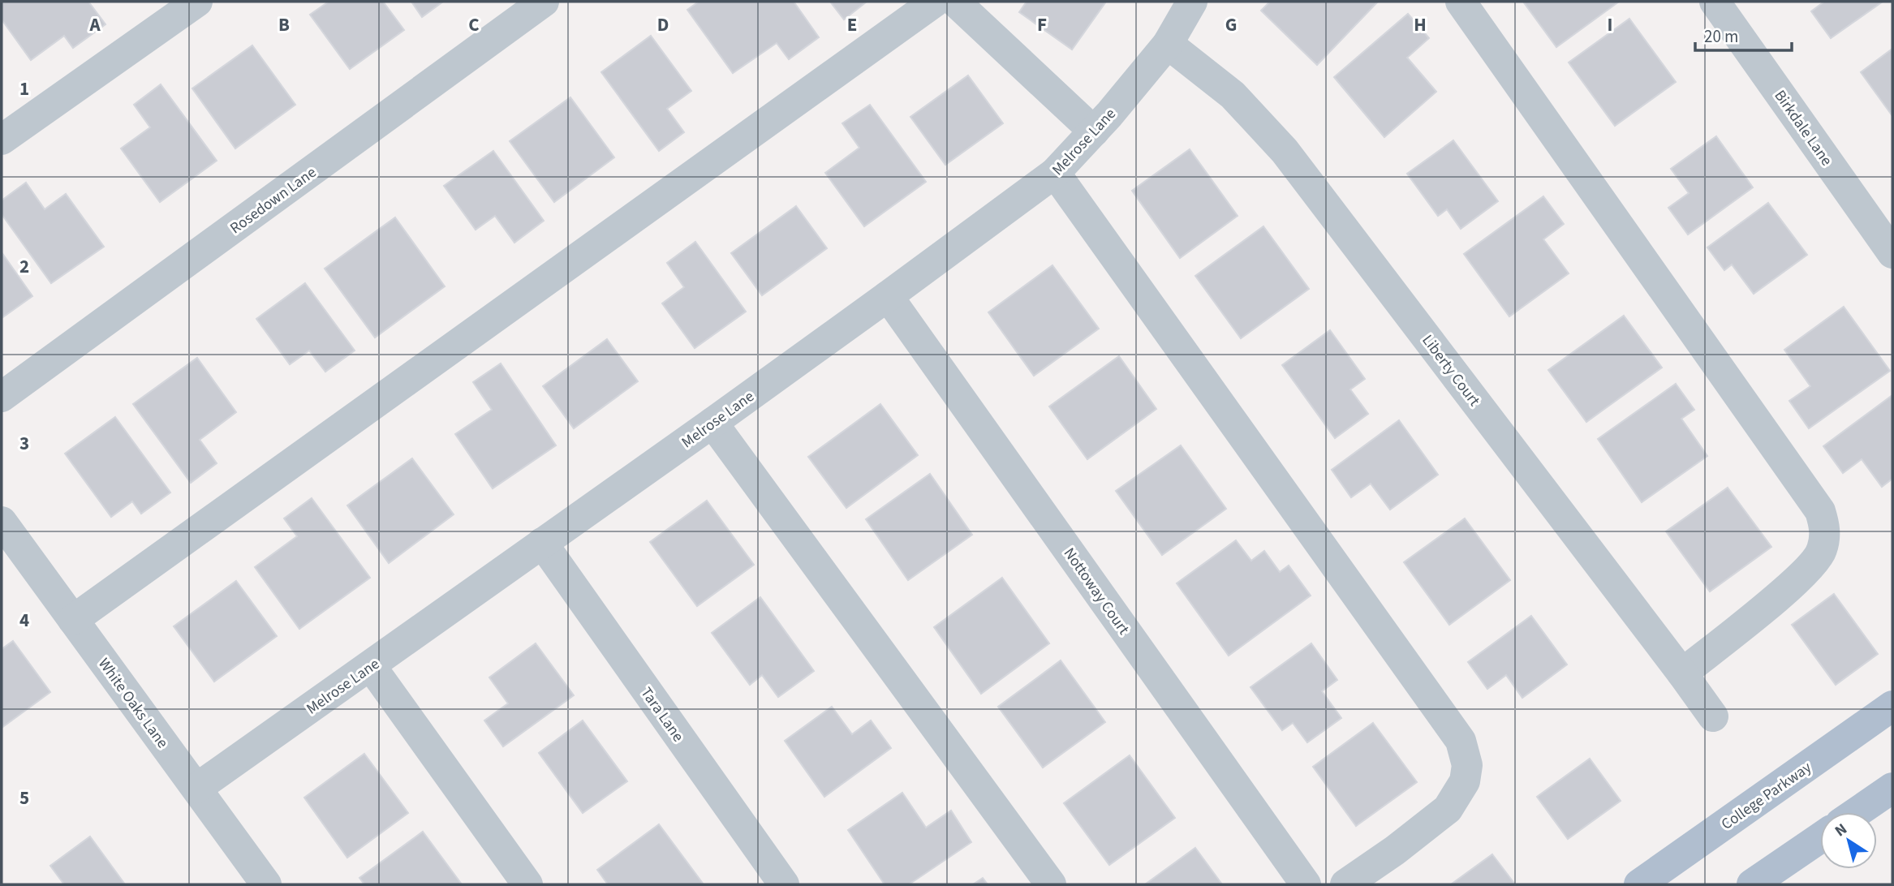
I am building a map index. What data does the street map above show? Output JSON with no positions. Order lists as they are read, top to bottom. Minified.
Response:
{"streets":{"main road":["College Parkway"],"street":["Birkdale Lane","Melrose Lane","Rosedown Lane","Liberty Court","Nottoway Court","White Oaks Lane","Tara Lane"]},"crossings":[["Melrose Lane","Liberty Court"],["Melrose Lane","Nottoway Court"],["Melrose Lane","White Oaks Lane"],["Melrose Lane","Tara Lane"]],"scale_bar":"20 m","north":"top left","grid":{"columns":["A","B","C","D","E","F","G","H","I"],"rows":["1","2","3","4","5"]}}
